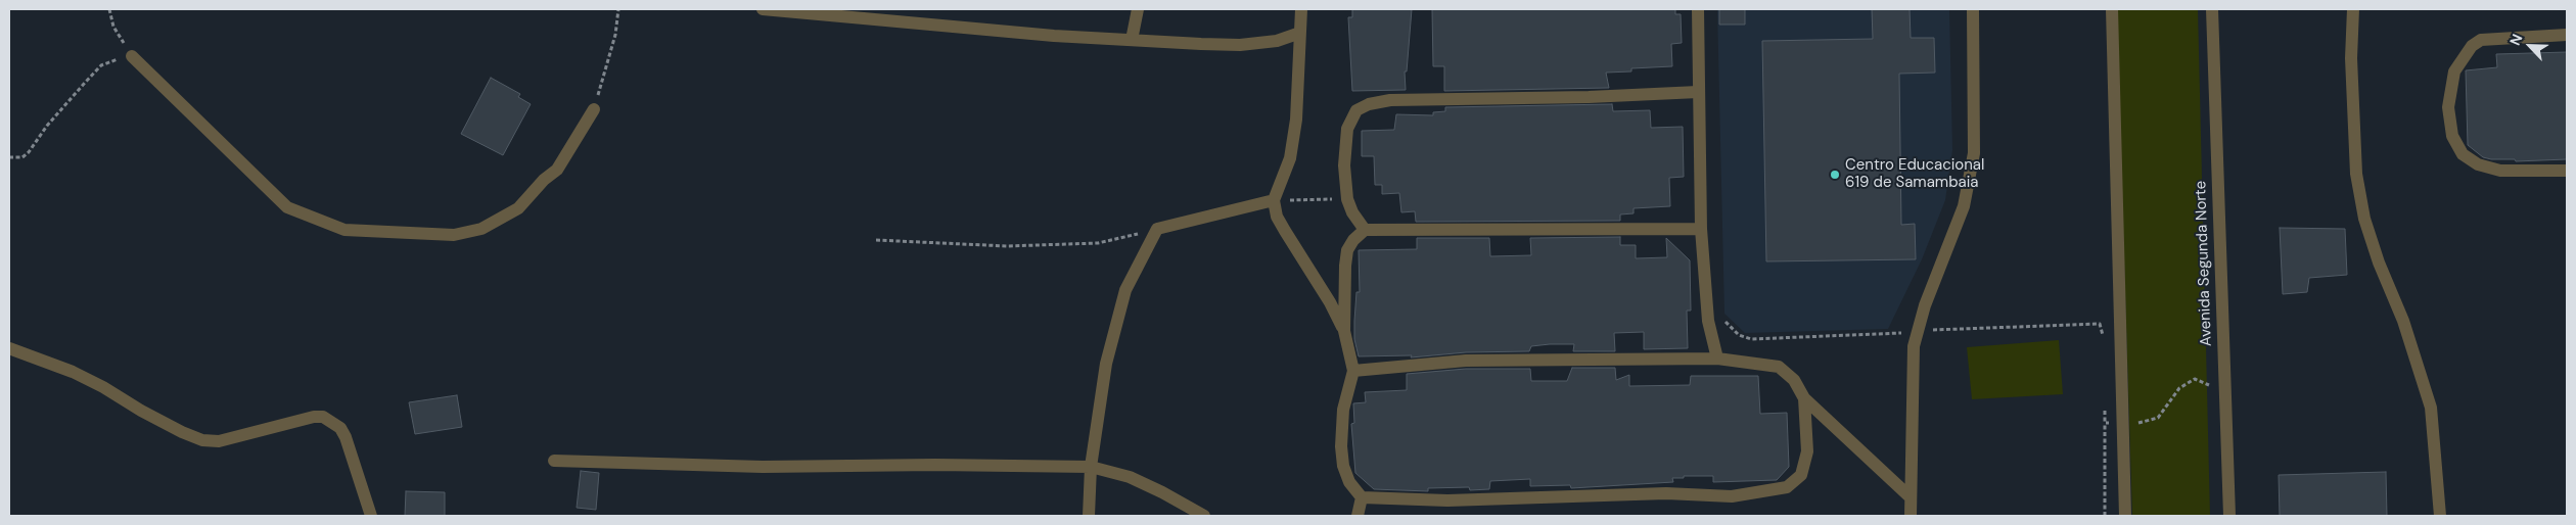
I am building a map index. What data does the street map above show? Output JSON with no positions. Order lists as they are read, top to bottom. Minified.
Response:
{"streets":{"street":["Avenida Segunda Norte"]},"places":["Centro Educacional 619 de Samambaia"],"north":"top left"}
